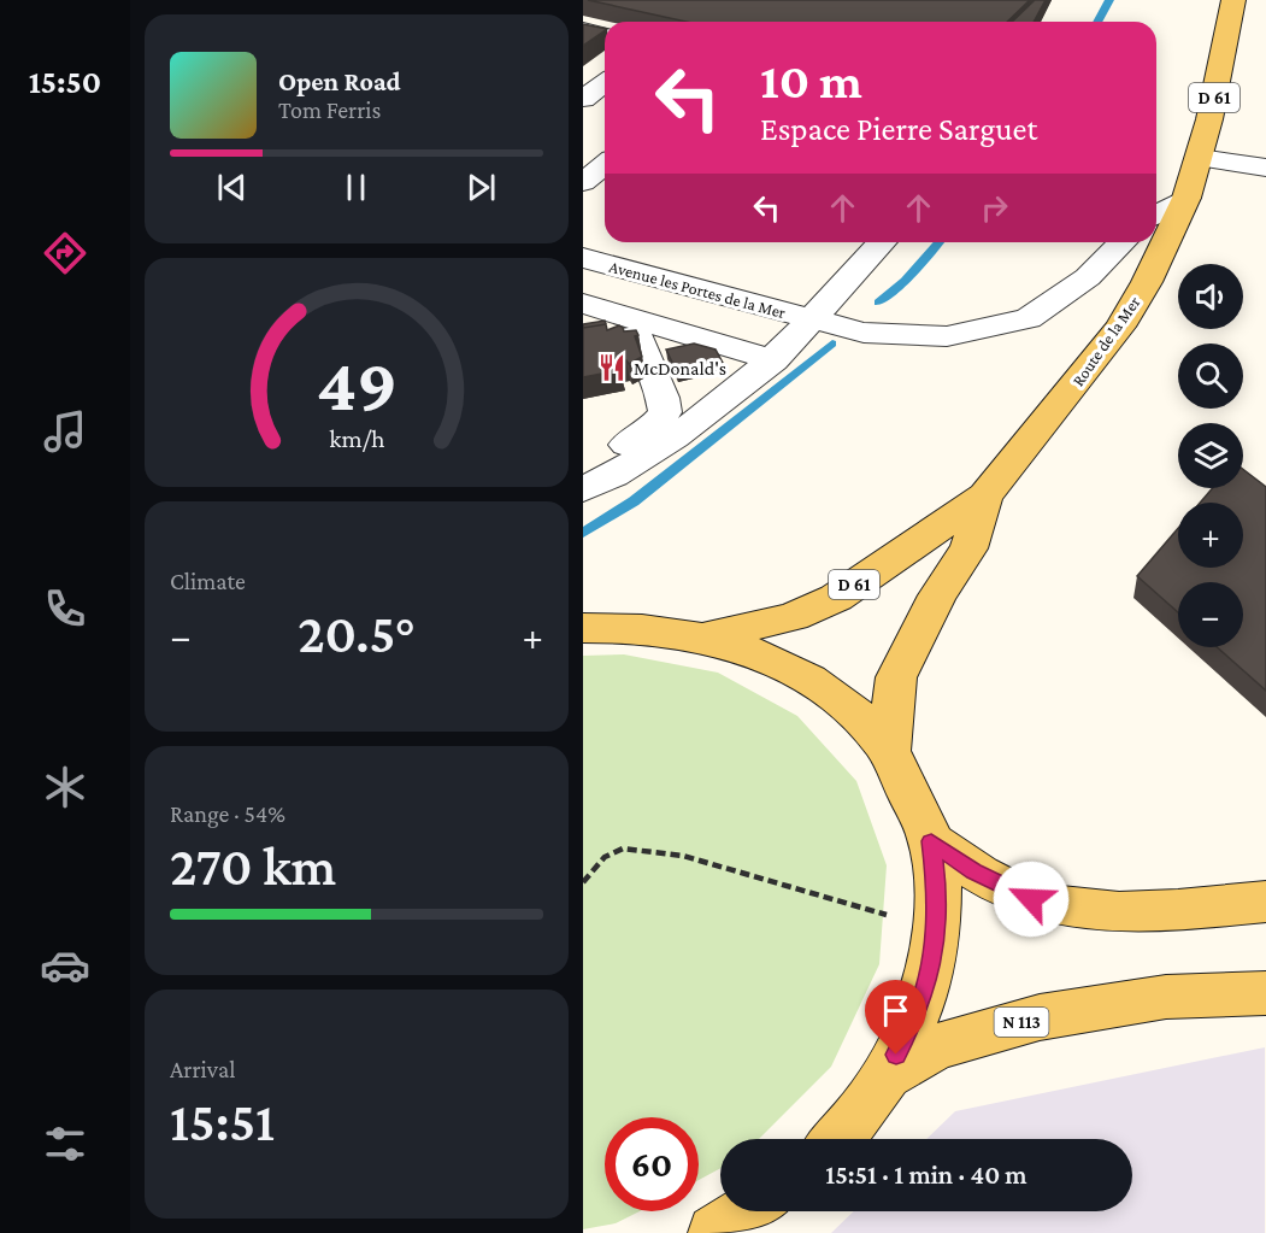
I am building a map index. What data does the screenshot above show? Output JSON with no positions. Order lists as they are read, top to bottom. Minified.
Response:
{"streets":{"main road":["D 61","Route de la Mer","N 113"],"street":["Avenue les Portes de la Mer"]},"places":{"restaurant":["McDonald's"]},"page":{"tabs":"15:50","turn":["10 m","Espace Pierre Sarguet"],"song":["Open Road","Tom Ferris"],"map_buttons":["+","−"],"tile":["Climate",["Range · 54%","270 km"],["Arrival","15:51"]],"heat":["−","20.5°","+"],"limit":"60","trip":"15:51 · 1 min · 40 m","gauge":["49","km/h"]}}
